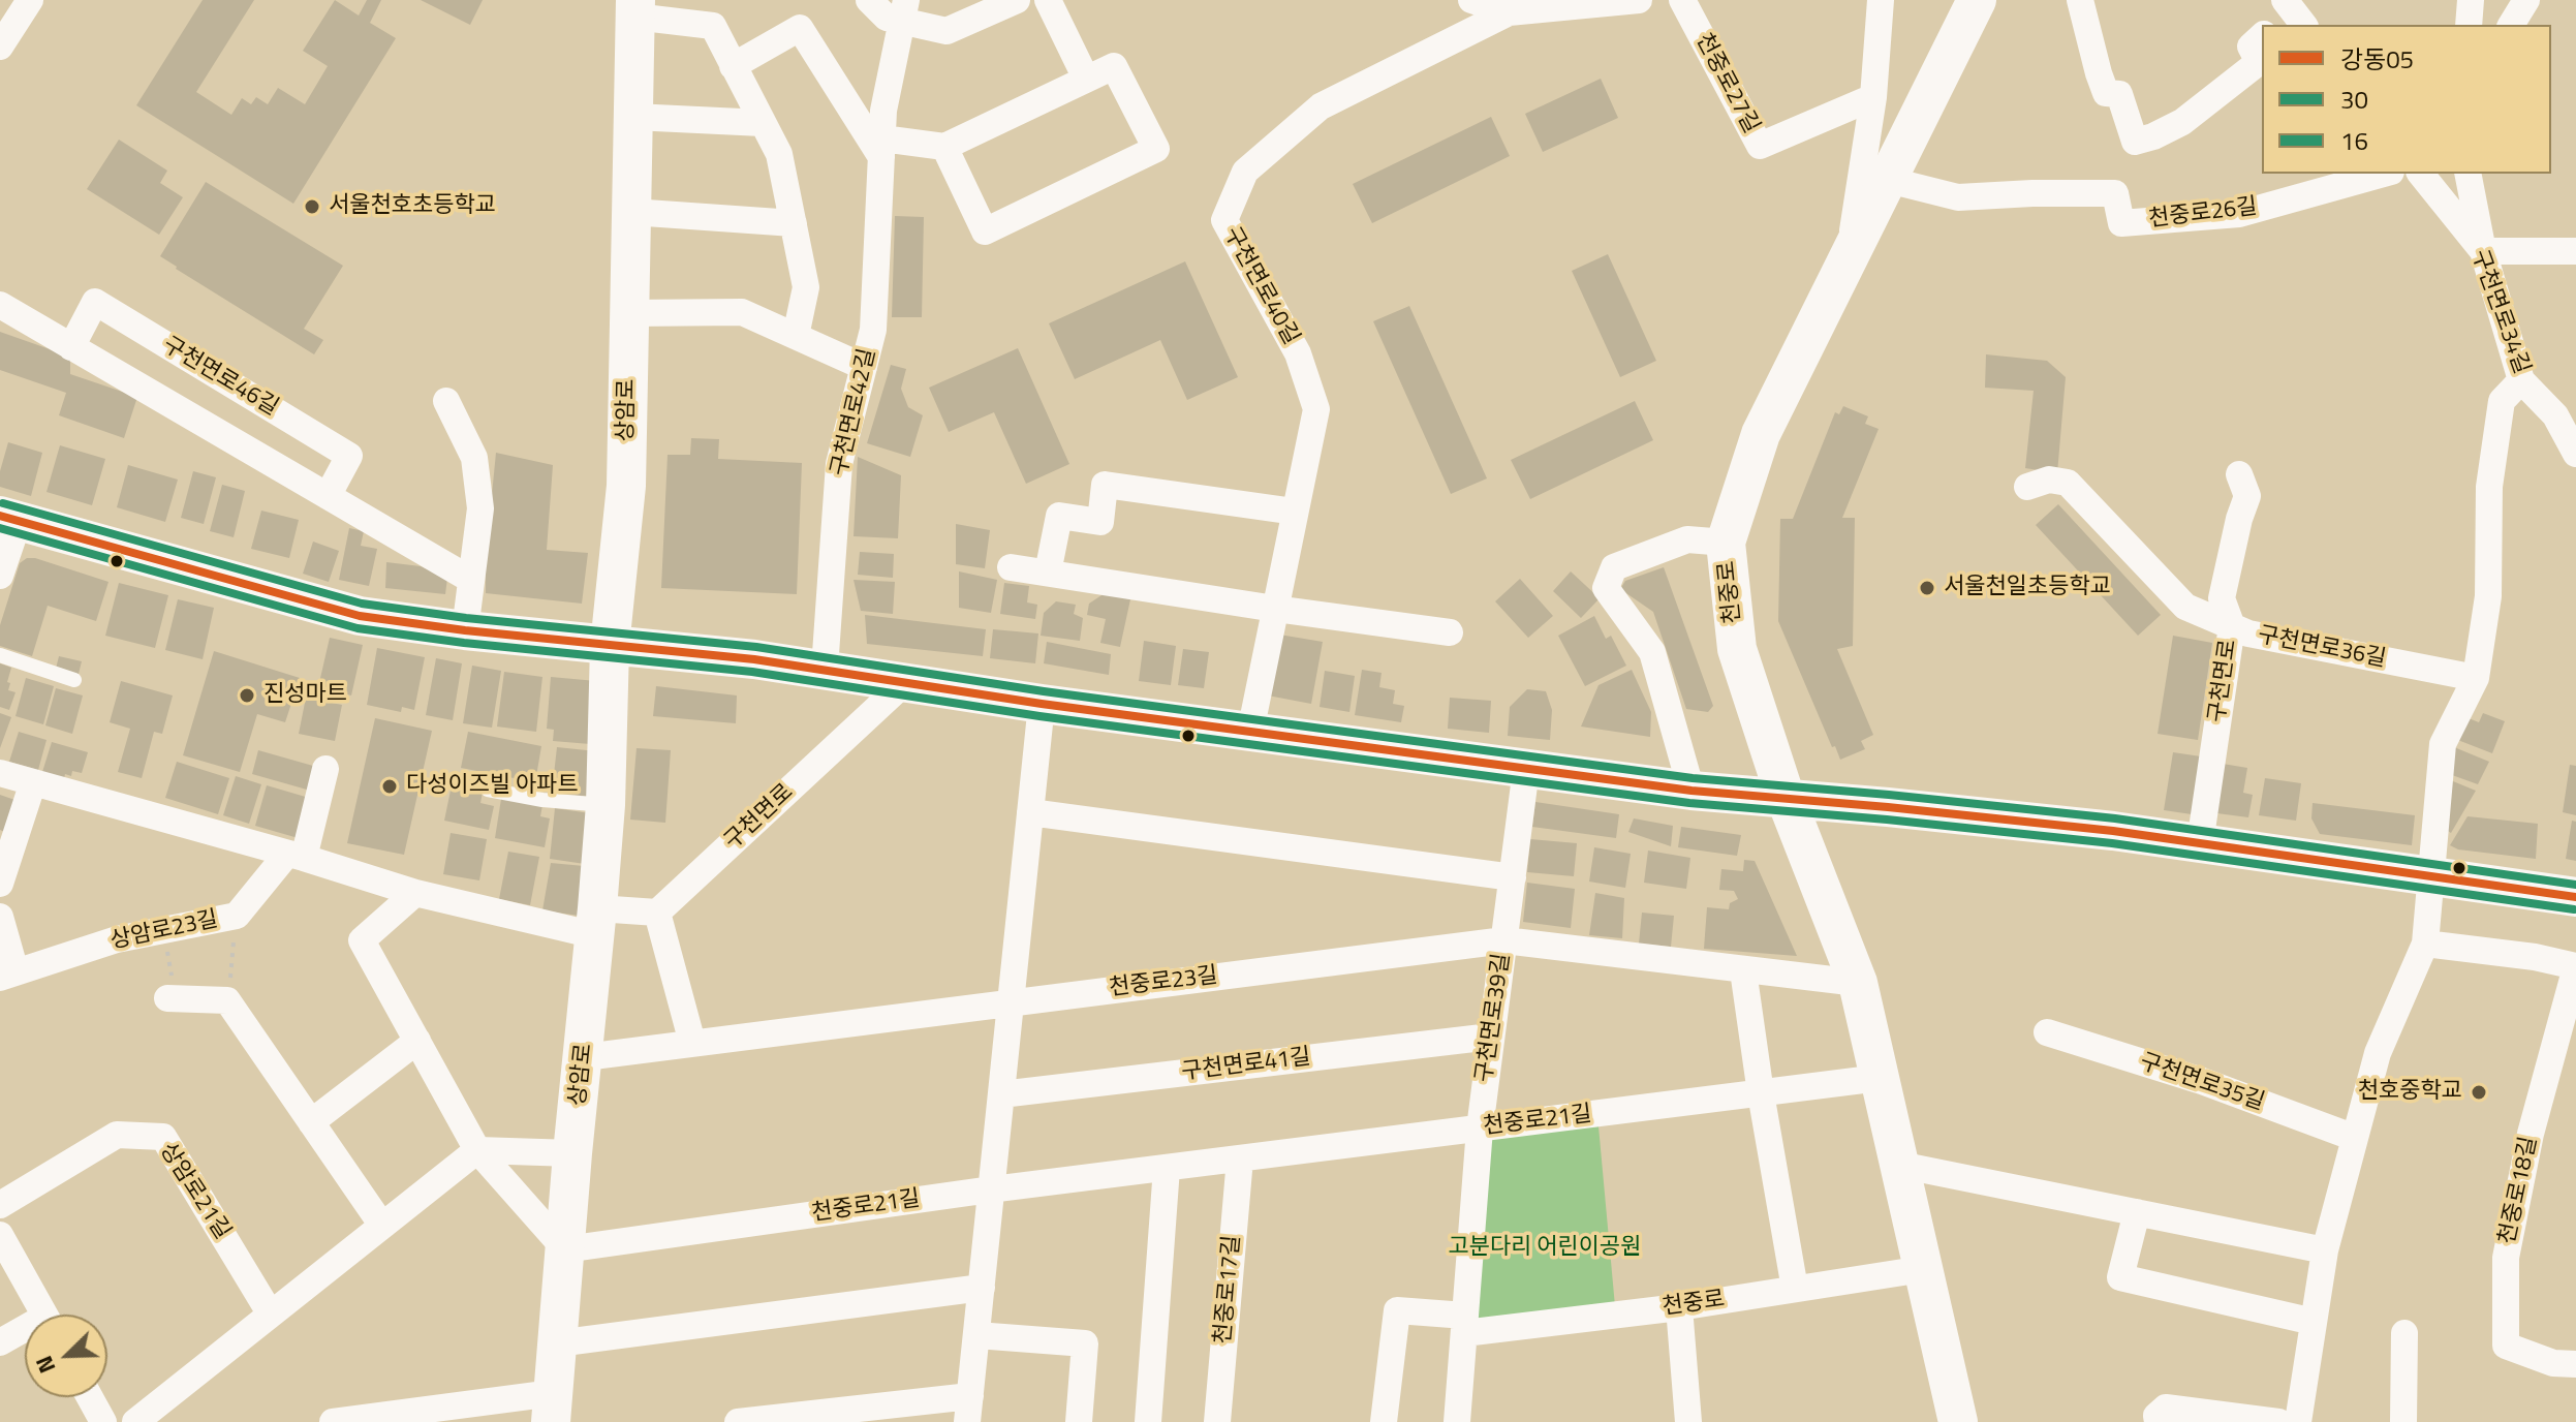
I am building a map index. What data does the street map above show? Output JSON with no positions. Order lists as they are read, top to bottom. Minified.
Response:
{"streets":{"main road":["상암로","천중로"],"street":["천중로27길","천중로26길","구천면로40길","구천면로34길","구천면로46길","구천면로42길","구천면로36길","구천면로","상암로23길","천중로23길","구천면로39길","구천면로41길","구천면로35길","천중로21길","천중로18길","상암로21길","천중로17길"]},"crossings":[["천중로26길","천중로"],["상암로","천중로23길"],["상암로","천중로21길"],["천중로","천중로23길"],["천중로","구천면로39길"],["천중로","천중로21길"],["구천면로36길","구천면로"],["천중로23길","구천면로39길"],["구천면로39길","구천면로41길"],["구천면로39길","천중로21길"],["천중로21길","천중로17길"]],"parks":["고분다리 어린이공원"],"places":["서울천호초등학교","서울천일초등학교","진성마트","다성이즈빌 아파트","천호중학교"],"lines":["transit line 16","transit line 강동05","transit line 30"],"legend":["강동05","30","16"],"north":"bottom left"}
